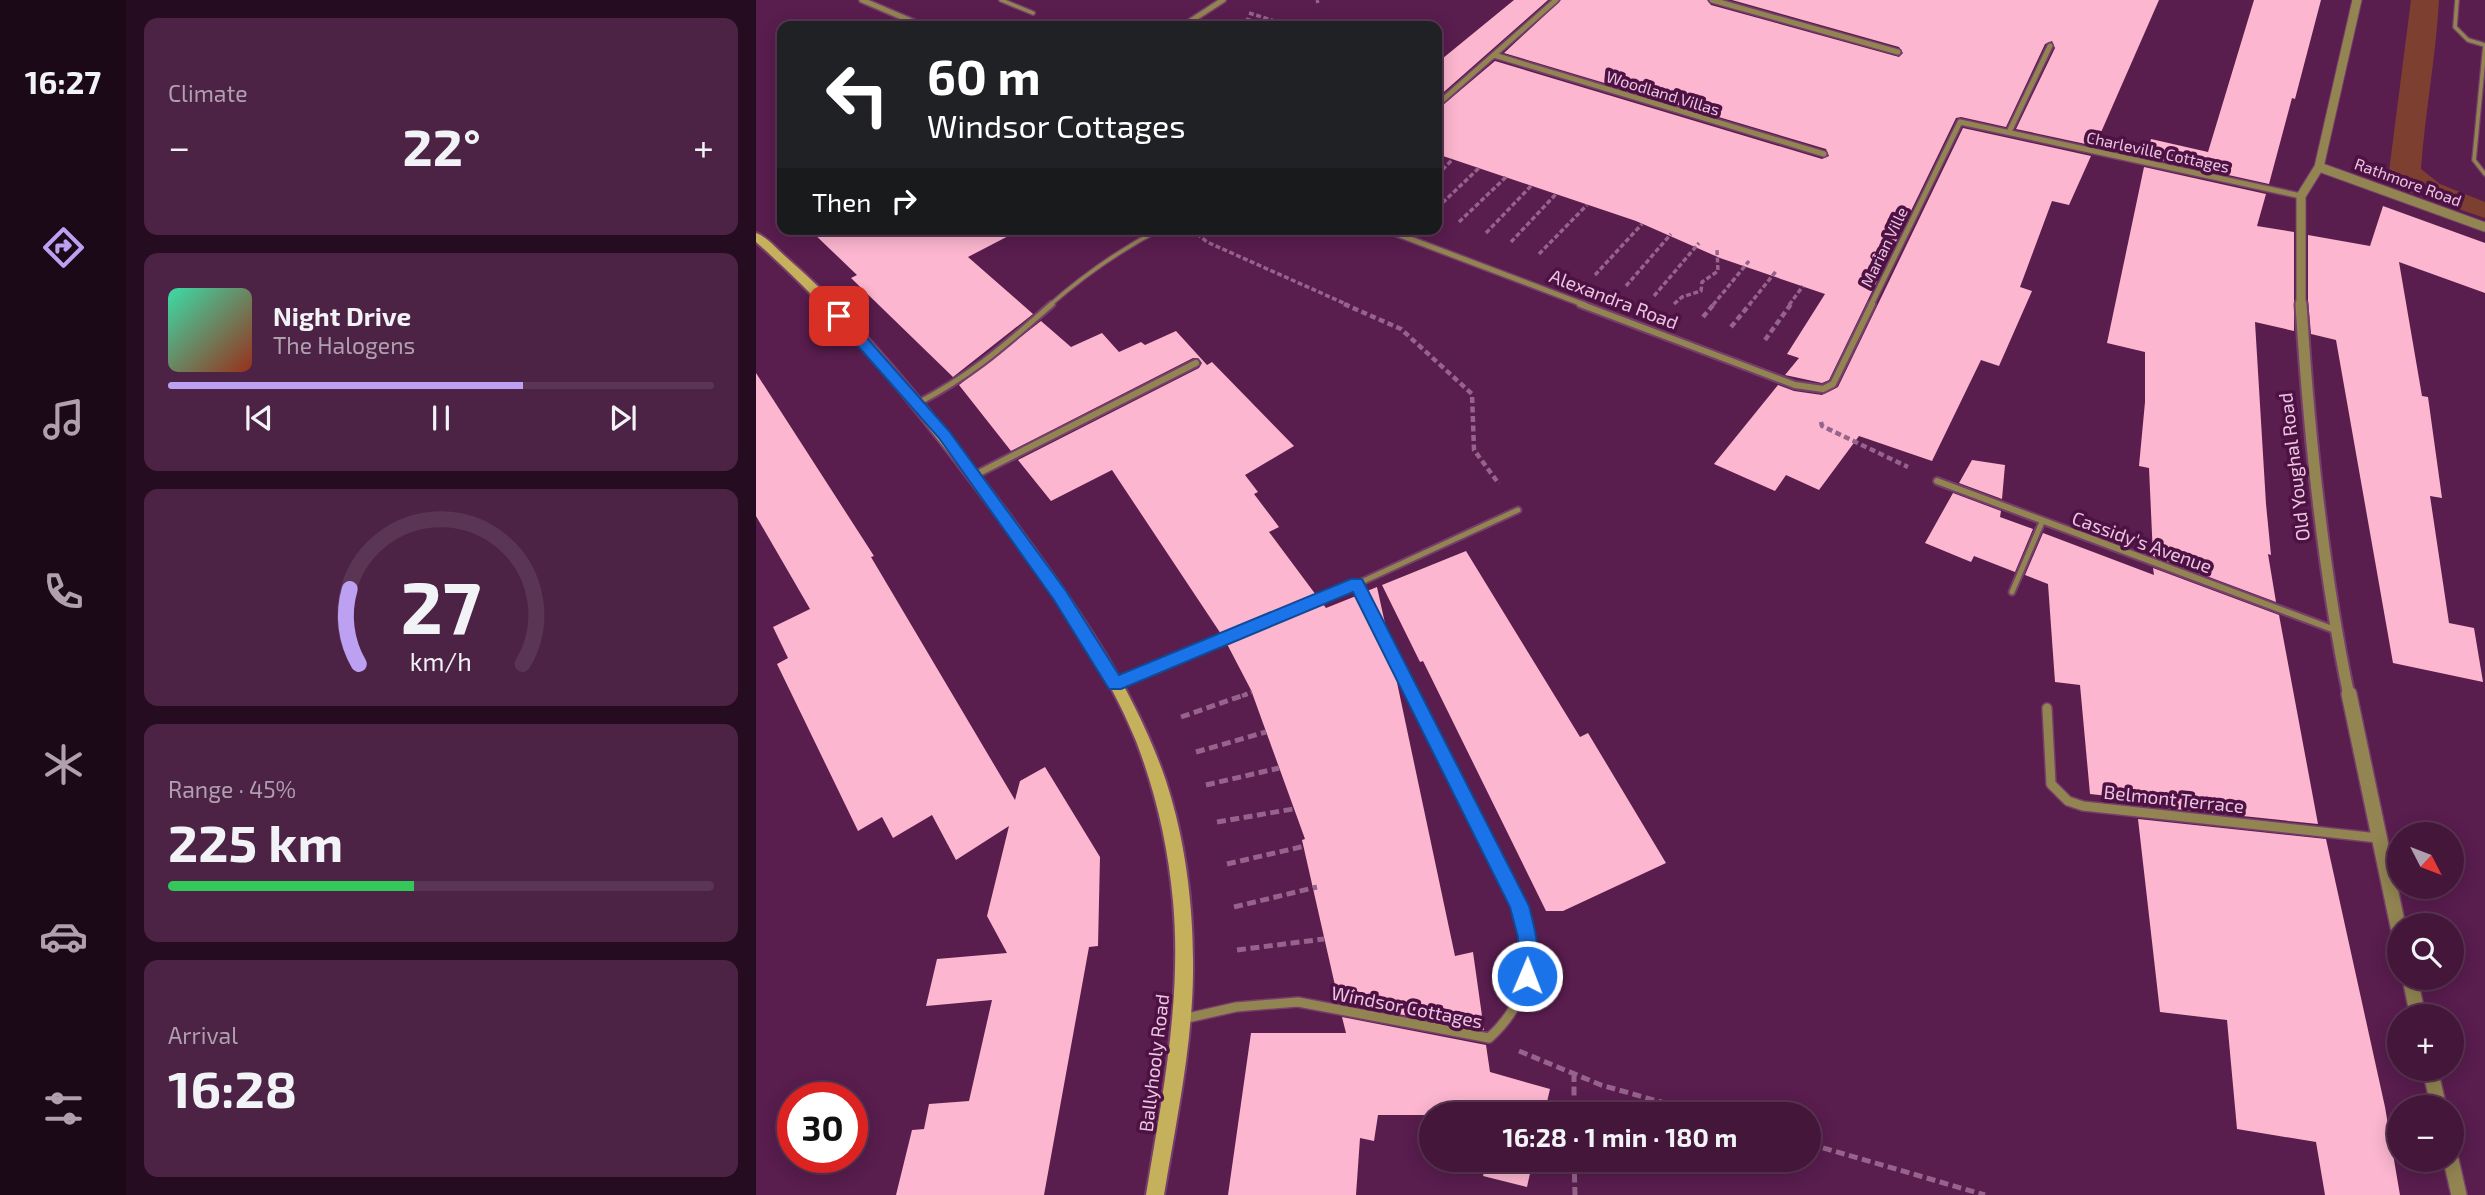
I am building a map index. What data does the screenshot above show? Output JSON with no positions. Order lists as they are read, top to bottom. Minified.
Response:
{"streets":{"main road":["Ballyhooly Road"],"street":["Woodland Villas","Charleville Cottages","Rathmore Road","Marian Ville","Alexandra Road","Old Youghal Road","Cassidy's Avenue","Belmont Terrace","Windsor Cottages"]},"crossings":[["Charleville Cottages","Marian Ville"],["Charleville Cottages","Old Youghal Road"],["Marian Ville","Alexandra Road"],["Old Youghal Road","Cassidy's Avenue"],["Old Youghal Road","Belmont Terrace"],["Windsor Cottages","Ballyhooly Road"]],"north":"bottom right","page":{"tabs":"16:27","tile":["Climate",["Range · 45%","225 km"],["Arrival","16:28"]],"turn":["60 m","Windsor Cottages"],"heat":["−","22°","+"],"then":"Then","song":["Night Drive","The Halogens"],"map_buttons":["+","−"],"limit":"30","trip":"16:28 · 1 min · 180 m","gauge":["27","km/h"]}}
